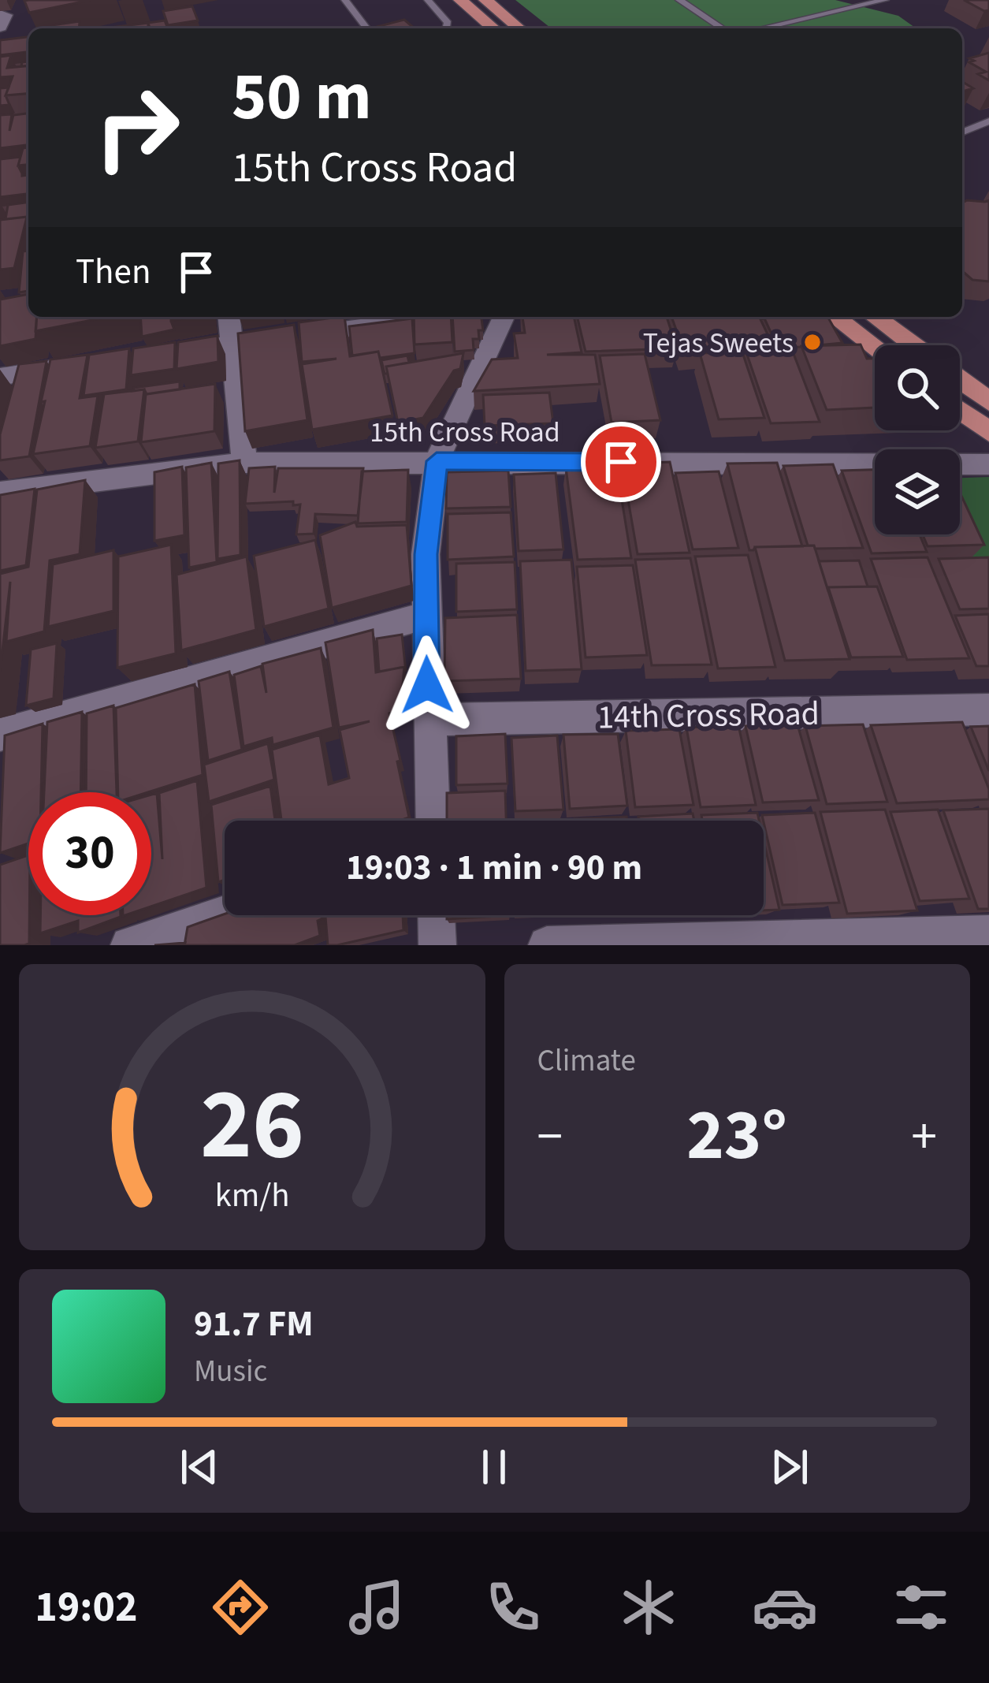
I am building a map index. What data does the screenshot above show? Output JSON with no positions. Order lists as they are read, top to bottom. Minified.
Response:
{"streets":{"street":["15th Cross Road","14th Cross Road"]},"places":["Tejas Sweets"],"page":{"turn":["50 m","15th Cross Road"],"then":"Then","limit":"30","trip":"19:03 · 1 min · 90 m","tile":"Climate","heat":["−","23°","+"],"song":["91.7 FM","Music"],"tabs":"19:02","gauge":["26","km/h"]}}
